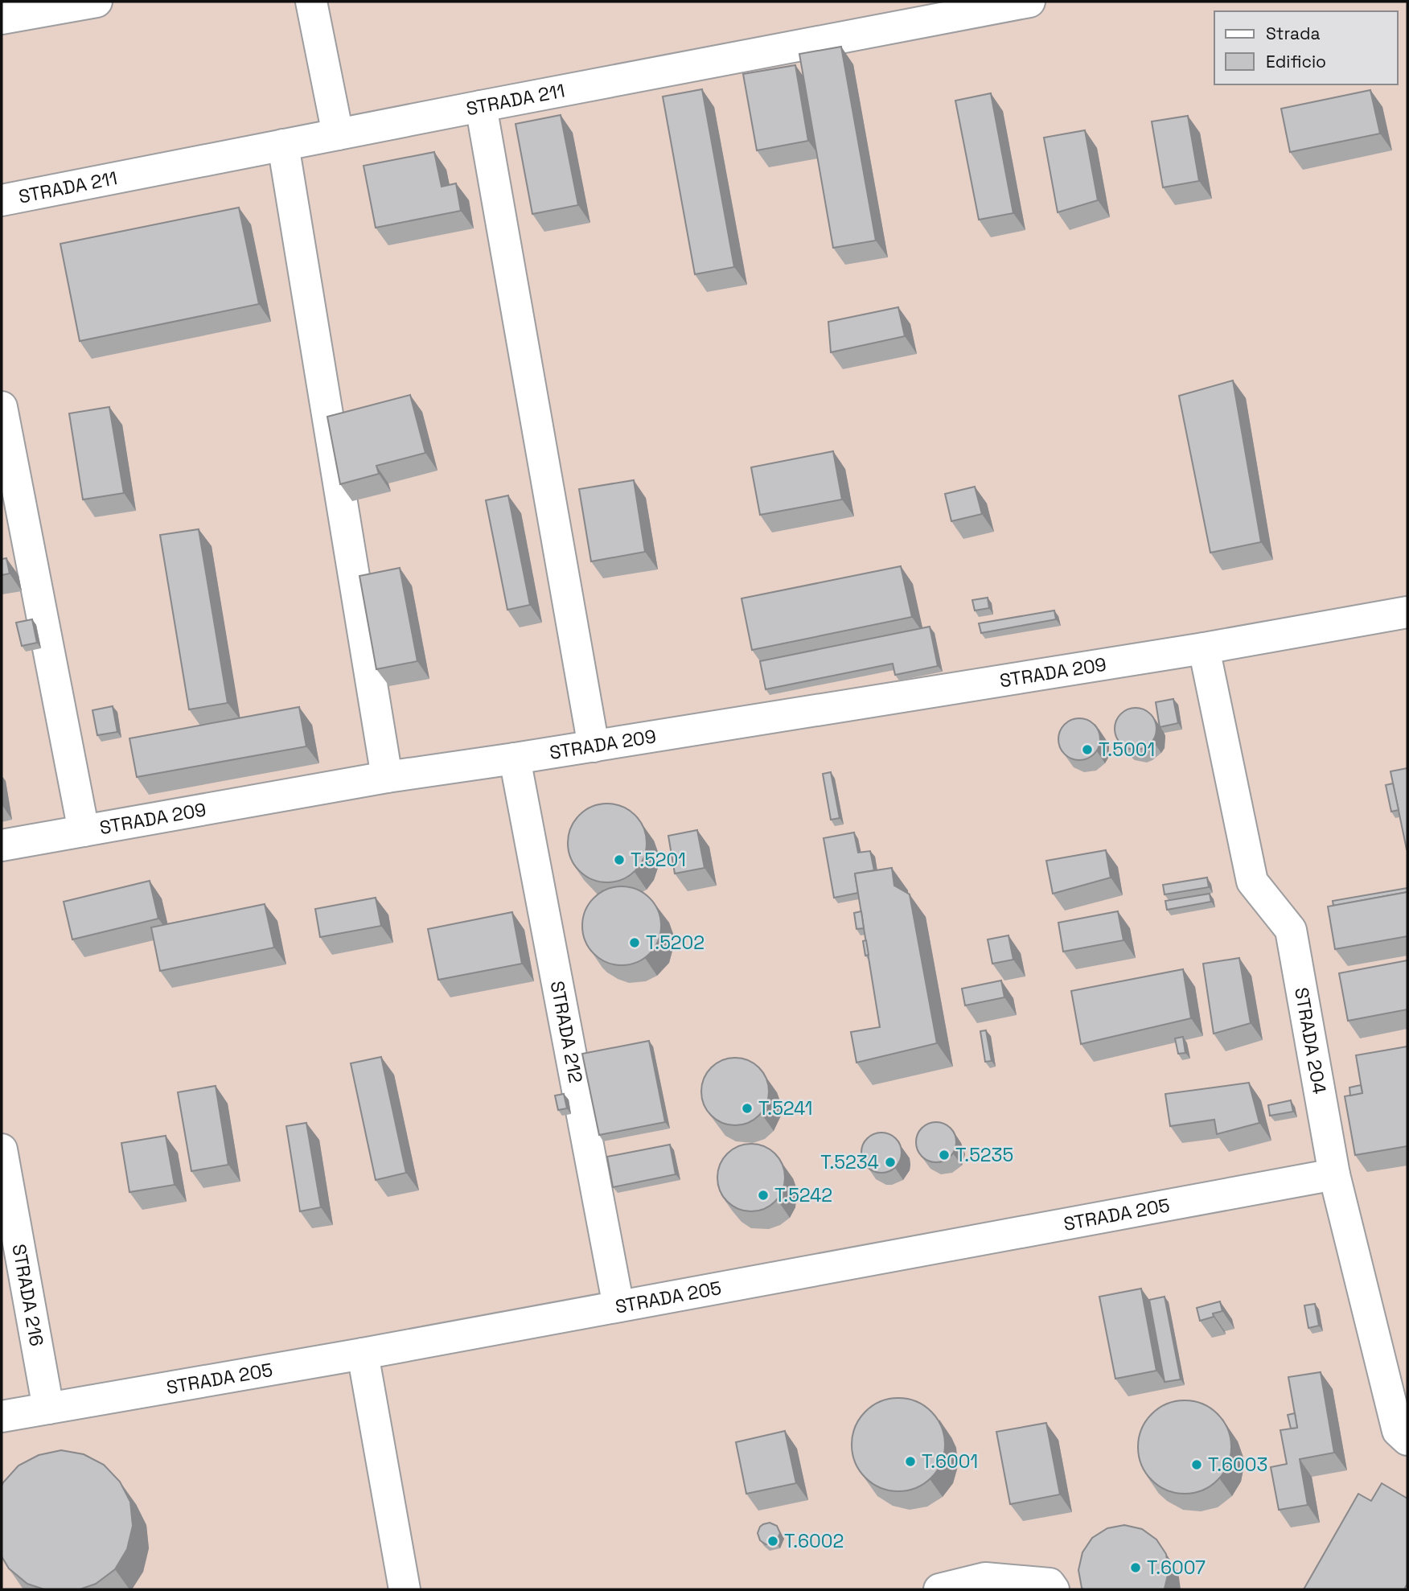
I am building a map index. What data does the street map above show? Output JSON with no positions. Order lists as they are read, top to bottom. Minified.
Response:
{"streets":{"lane":["STRADA 211","STRADA 209","STRADA 212","STRADA 204","STRADA 205","STRADA 216"]},"crossings":[["STRADA 209","STRADA 212"],["STRADA 209","STRADA 204"],["STRADA 212","STRADA 205"],["STRADA 204","STRADA 205"],["STRADA 205","STRADA 216"]],"places":["T.5001","T.5201","T.5202","T.5241","T.5235","T.5234","T.5242","T.6001","T.6003","T.6002","T.6007"],"legend":["Strada","Edificio"]}
